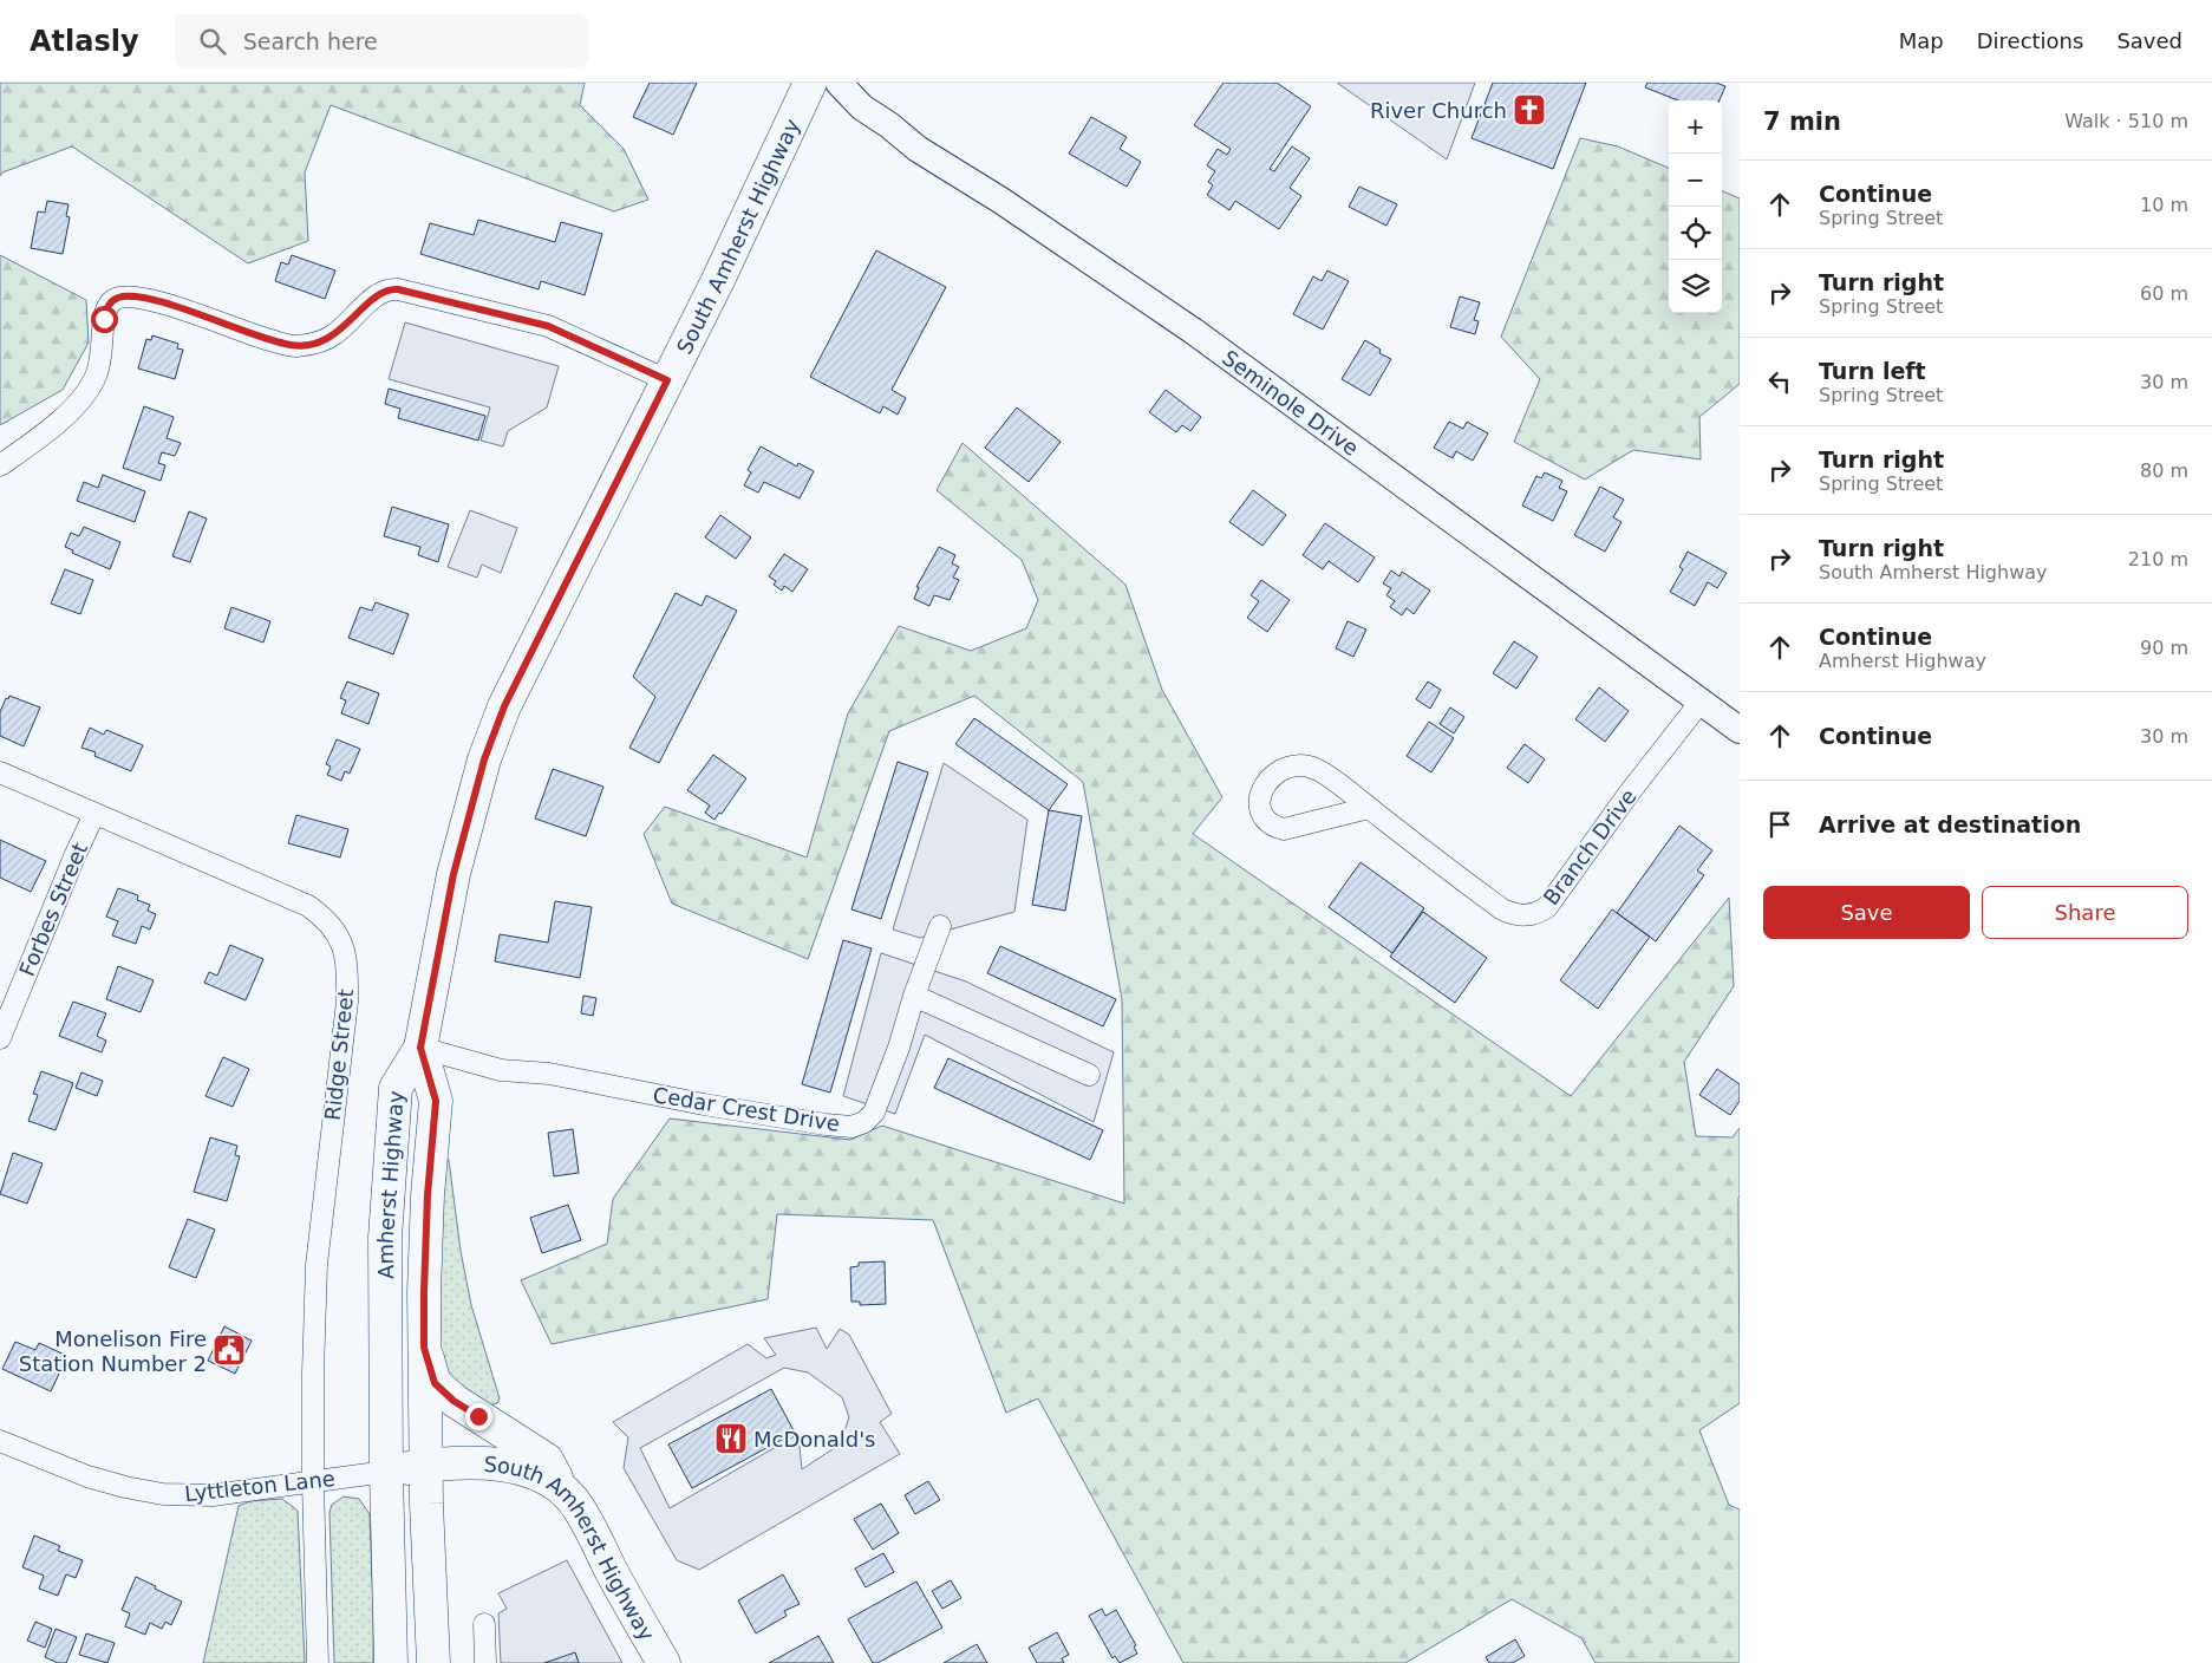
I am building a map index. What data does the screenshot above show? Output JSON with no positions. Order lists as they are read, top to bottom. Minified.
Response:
{"streets":{"main road":["South Amherst Highway","Amherst Highway"],"street":["Seminole Drive","Branch Drive","Forbes Street","Ridge Street","Cedar Crest Drive","Lyttleton Lane"]},"crossings":[["South Amherst Highway","Cedar Crest Drive"],["South Amherst Highway","Amherst Highway"],["South Amherst Highway","Lyttleton Lane"],["Seminole Drive","Branch Drive"],["Forbes Street","Ridge Street"],["Ridge Street","Lyttleton Lane"],["Cedar Crest Drive","Amherst Highway"],["Amherst Highway","Lyttleton Lane"]],"places":{"church":["River Church"],"public building":["Monelison Fire Station Number 2"],"restaurant":["McDonald's"]},"page":{"header":"Atlasly","search":"Search here","nav":["Map","Directions","Saved"],"heading":["7 min","Walk · 510 m"],"map_buttons":["+","−"],"list":[["Continue","Spring Street","10 m"],["Turn right","Spring Street","60 m"],["Turn left","Spring Street","30 m"],["Turn right","Spring Street","80 m"],["Turn right","South Amherst Highway","210 m"],["Continue","Amherst Highway","90 m"],["Continue","30 m"],"Arrive at destination"],"buttons":["Save","Share"]}}
